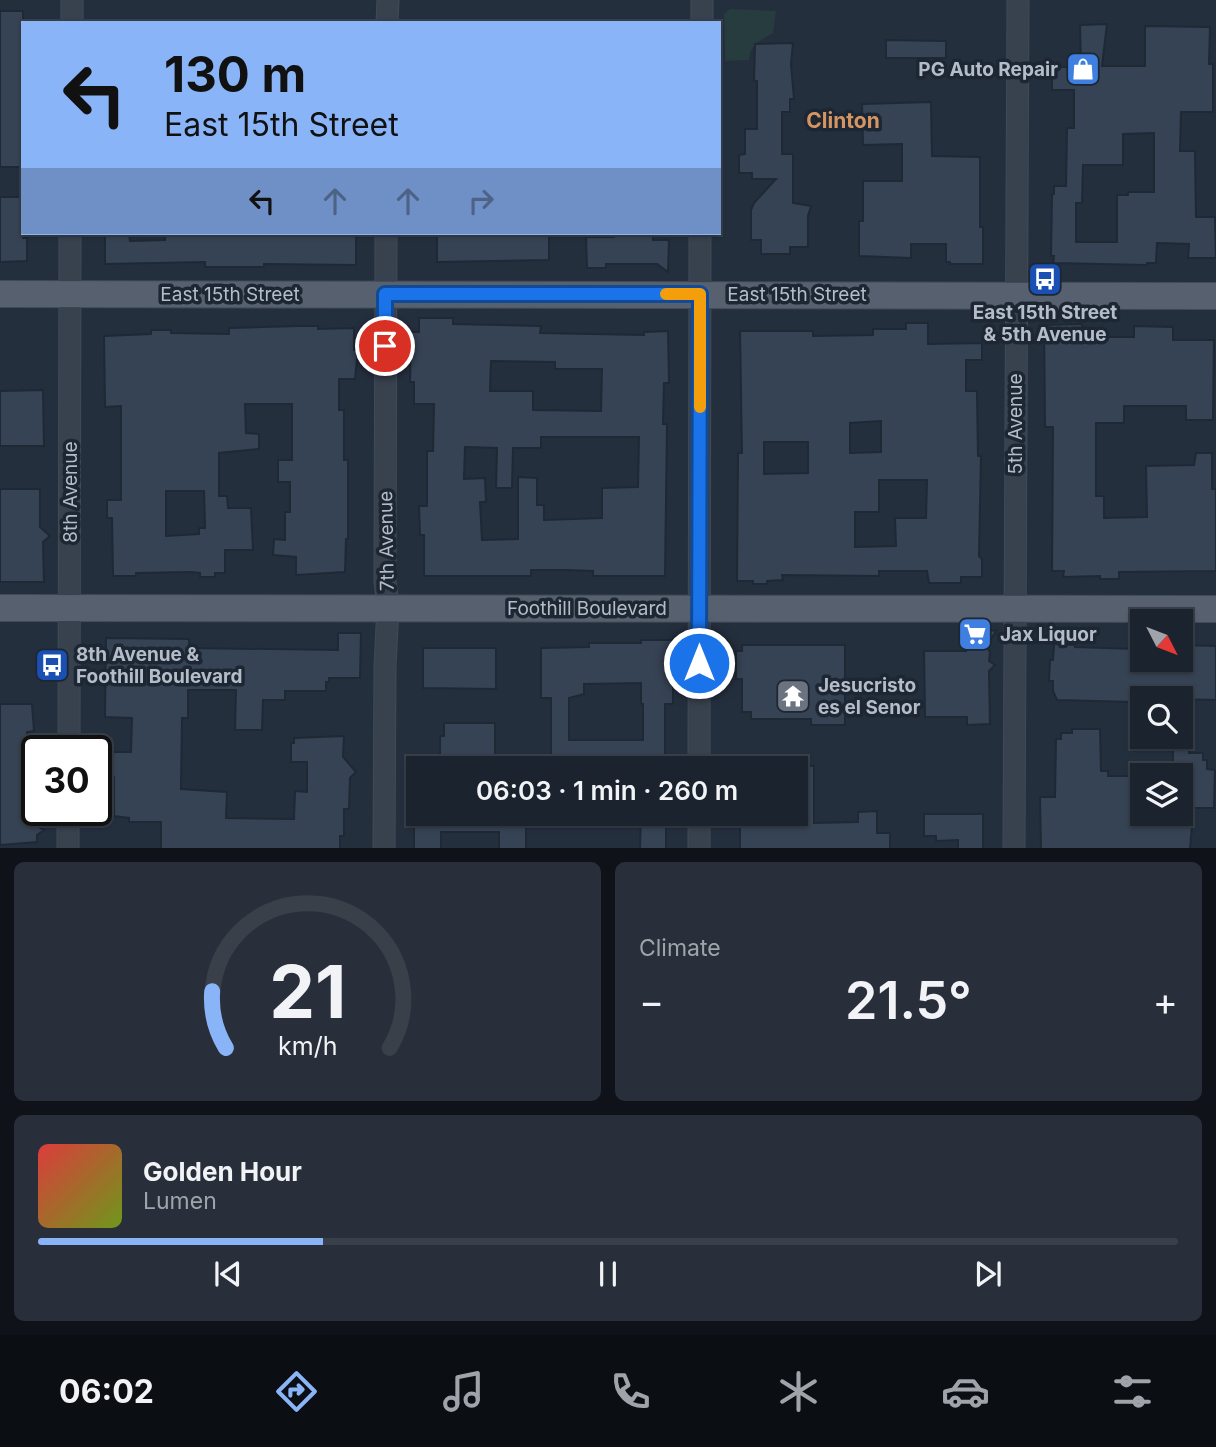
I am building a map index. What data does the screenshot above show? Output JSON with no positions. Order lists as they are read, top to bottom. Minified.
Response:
{"streets":{"main road":["East 15th Street","Foothill Boulevard"],"street":["5th Avenue","8th Avenue","7th Avenue"]},"crossings":[["East 15th Street","5th Avenue"],["East 15th Street","8th Avenue"],["East 15th Street","7th Avenue"],["5th Avenue","Foothill Boulevard"],["8th Avenue","Foothill Boulevard"],["7th Avenue","Foothill Boulevard"]],"districts":["Clinton"],"places":{"shop":["PG Auto Repair"],"bus stop":["East 15th Street & 5th Avenue","8th Avenue & Foothill Boulevard"],"supermarket":["Jax Liquor"],"temple":["Jesucristo es el Senor"]},"north":"bottom right","page":{"turn":["130 m","East 15th Street"],"limit":"30","trip":"06:03 · 1 min · 260 m","tile":"Climate","heat":["−","21.5°","+"],"song":["Golden Hour","Lumen"],"tabs":"06:02","gauge":["21","km/h"]}}
